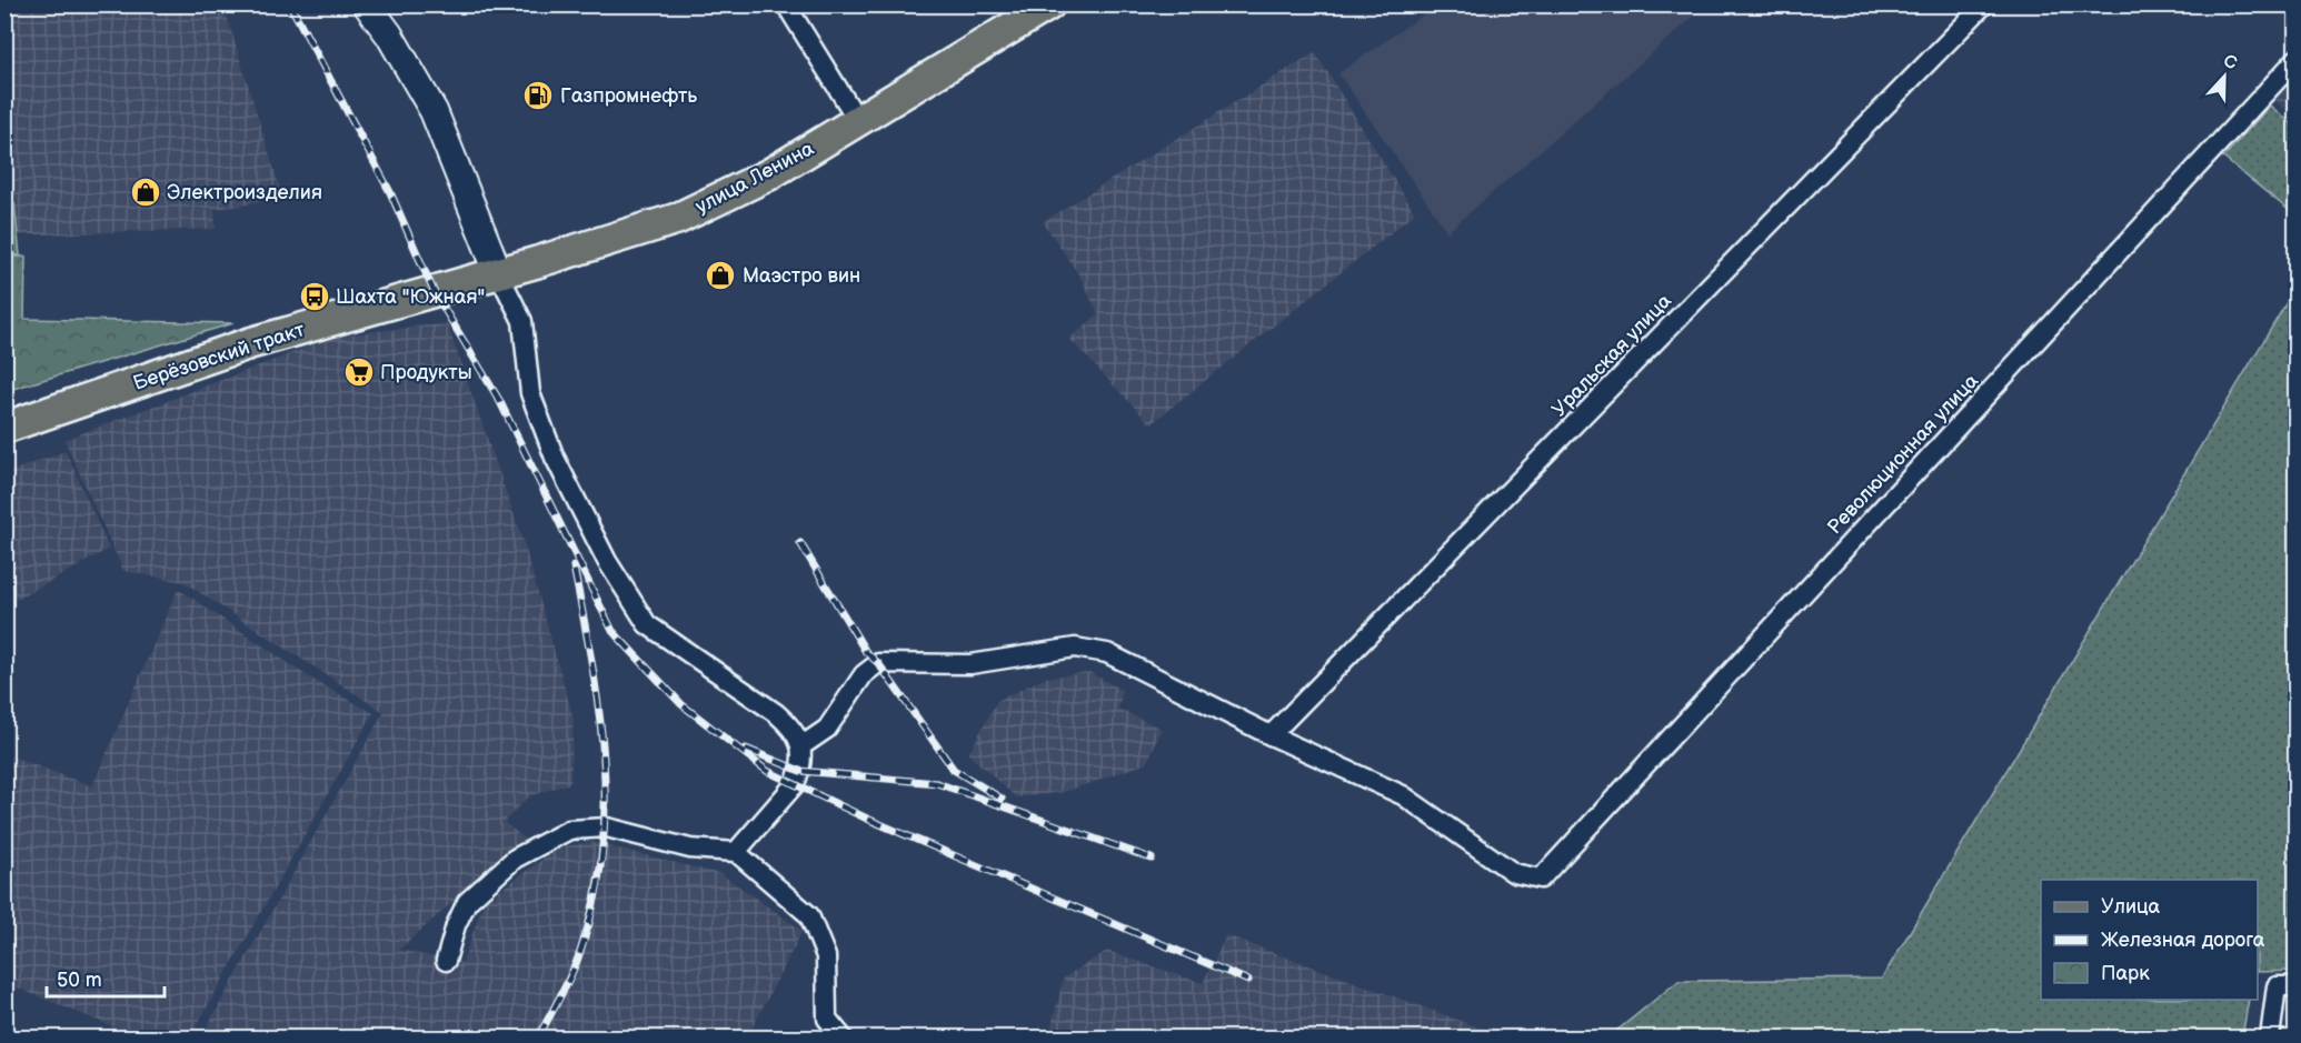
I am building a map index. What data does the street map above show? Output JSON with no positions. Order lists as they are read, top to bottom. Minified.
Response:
{"streets":{"main road":["улица Ленина","Берёзовский тракт"],"street":["Уральская улица","Революционная улица"]},"crossings":[["улица Ленина","Берёзовский тракт"],["Уральская улица","Революционная улица"]],"places":{"fuel station":["Газпромнефть"],"shop":["Электроизделия","Маэстро вин"],"bus stop":["Шахта \"Южная\""],"supermarket":["Продукты"]},"legend":["Улица","Железная дорога","Парк"],"scale_bar":"50 m","north":"top"}
